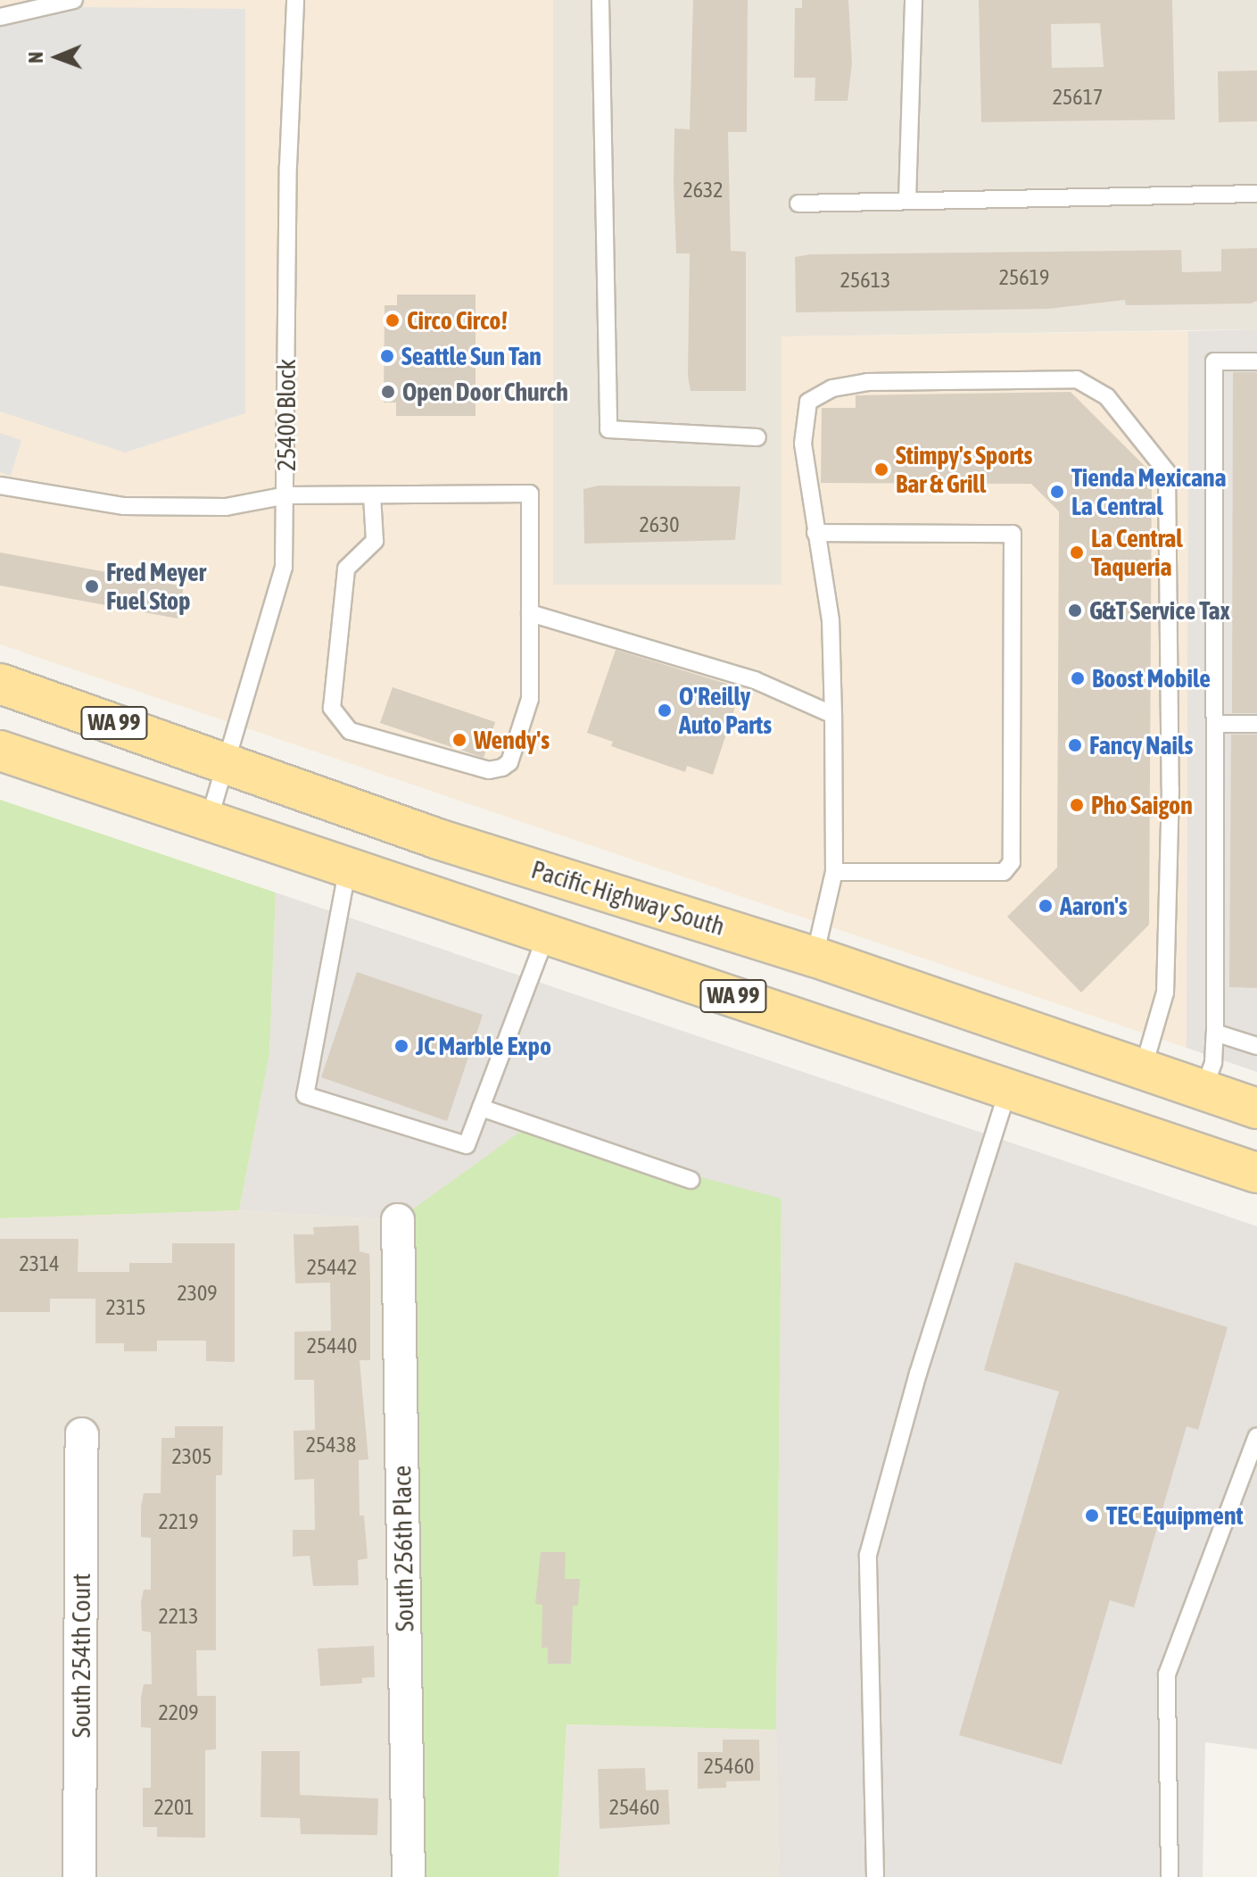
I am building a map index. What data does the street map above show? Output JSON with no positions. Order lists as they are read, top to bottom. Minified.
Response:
{"streets":{"main road":["WA 99","Pacific Highway South"],"street":["South 256th Place","South 254th Court"],"lane":["25400 Block"]},"crossings":[["25400 Block","WA 99"],["25400 Block","Pacific Highway South"]],"places":["Circo Circo!","Seattle Sun Tan","Open Door Church","Stimpy's Sports Bar & Grill","Tienda Mexicana La Central","La Central Taqueria","Fred Meyer Fuel Stop","G&T Service Tax","Boost Mobile","O'Reilly Auto Parts","Wendy's","Fancy Nails","Pho Saigon","Aaron's","JC Marble Expo","TEC Equipment"],"house_numbers":["25617","2632","25619","25613","2630","2314","25442","2309","2315","25440","25438","2305","2219","2213","2209","25460","2201","25460"],"north":"left"}
